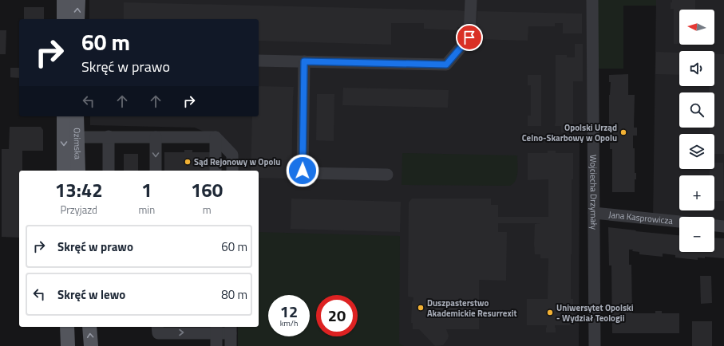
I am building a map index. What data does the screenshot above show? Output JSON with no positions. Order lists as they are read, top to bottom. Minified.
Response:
{"streets":{"main road":["Ozimska"],"street":["Wojciecha Drzymały","Jana Kasprowicza"]},"crossings":[["Wojciecha Drzymały","Jana Kasprowicza"]],"places":["Opolski Urząd Celno-Skarbowy w Opolu","Sąd Rejonowy w Opolu","Duszpasterstwo Akademickie Resurrexit","Uniwersytet Opolski - Wydział Teologii"],"north":"left","page":{"map_buttons":["+","−"],"turn":["60 m","Skręć w prawo"],"eta":["13:42","Przyjazd","1","min","160","m"],"list":[{"name":"Skręć w prawo","value":"60 m"},{"name":"Skręć w lewo","value":"80 m"}],"speed":"12 km/h","limit":"20"}}
